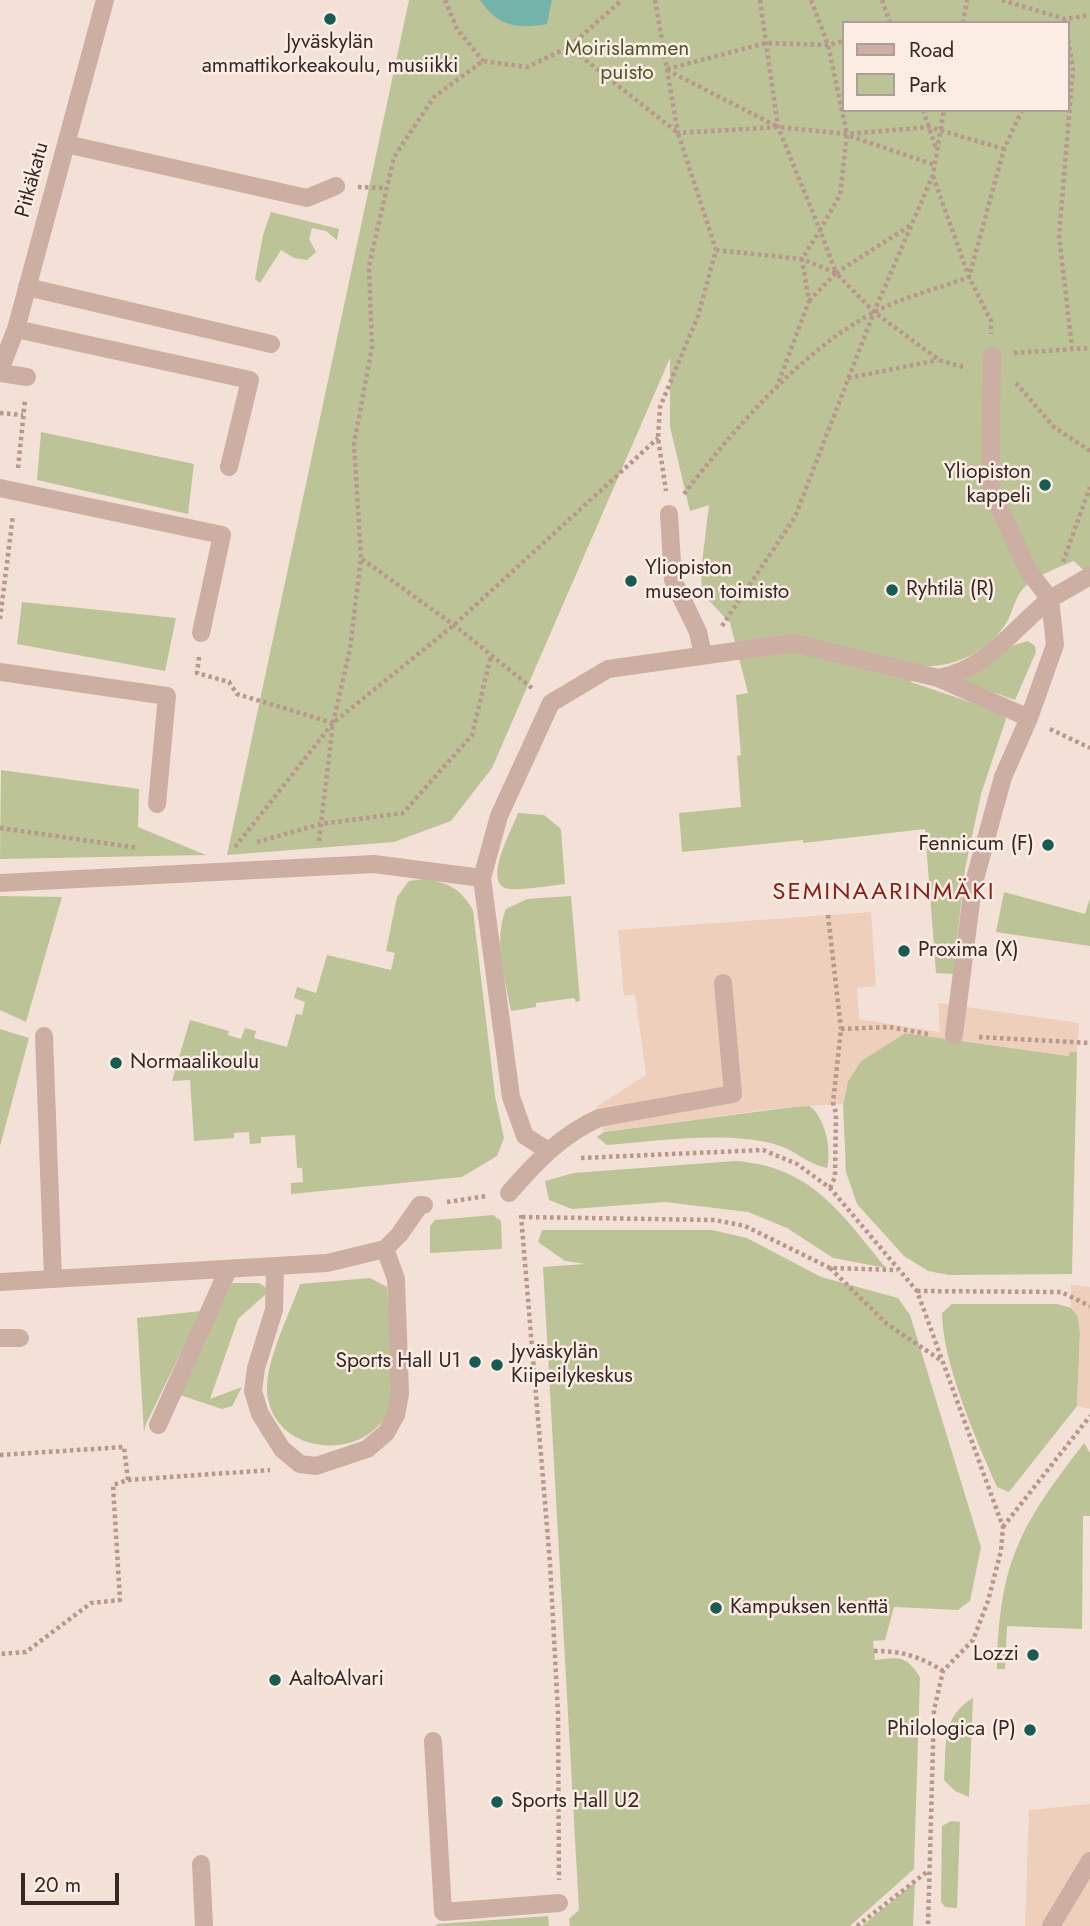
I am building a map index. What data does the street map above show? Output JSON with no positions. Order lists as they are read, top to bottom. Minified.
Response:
{"streets":{"street":["Pitkäkatu"]},"districts":["SEMINAARINMÄKI"],"parks":["Moirislammen puisto"],"places":["Jyväskylän ammattikorkeakoulu, musiikki","Yliopiston kappeli","Yliopiston museon toimisto","Ryhtilä (R)","Fennicum (F)","Proxima (X)","Normaalikoulu","Sports Hall U1","Jyväskylän Kiipeilykeskus","Kampuksen kenttä","Lozzi","AaltoAlvari","Philologica (P)","Sports Hall U2"],"legend":["Road","Park"],"scale_bar":"20 m"}
